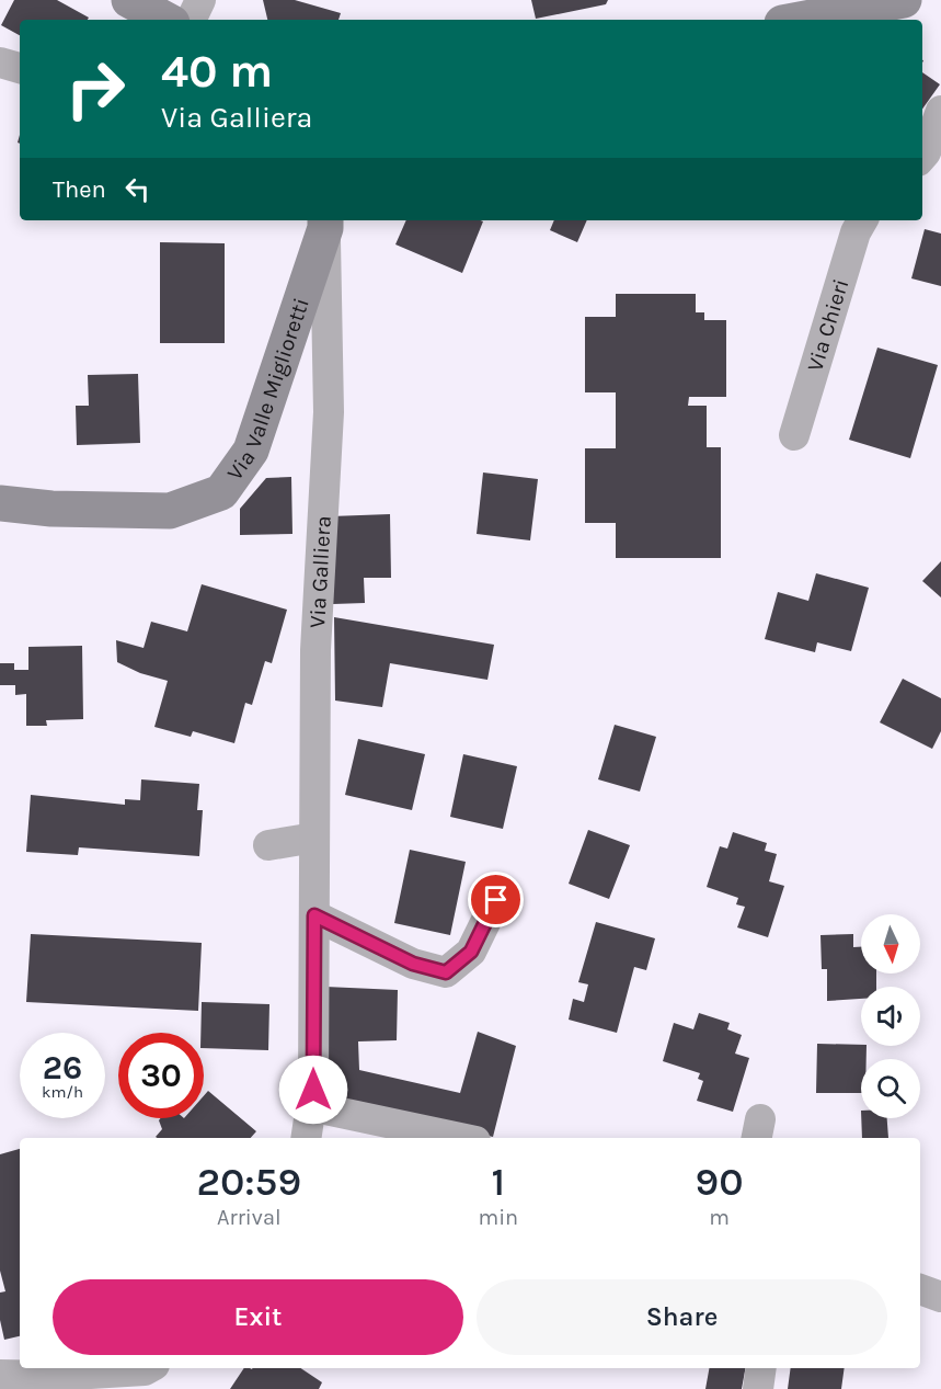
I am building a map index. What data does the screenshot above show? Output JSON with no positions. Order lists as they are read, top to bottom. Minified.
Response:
{"streets":{"street":["Via Chieri","Via Valle Miglioretti","Via Galliera"]},"crossings":[["Via Valle Miglioretti","Via Galliera"]],"north":"bottom","page":{"turn":["40 m","Via Galliera"],"then":"Then","speed":"26 km/h","limit":"30","eta":["20:59","Arrival","1","min","90","m"],"buttons":["Exit","Share"]}}
